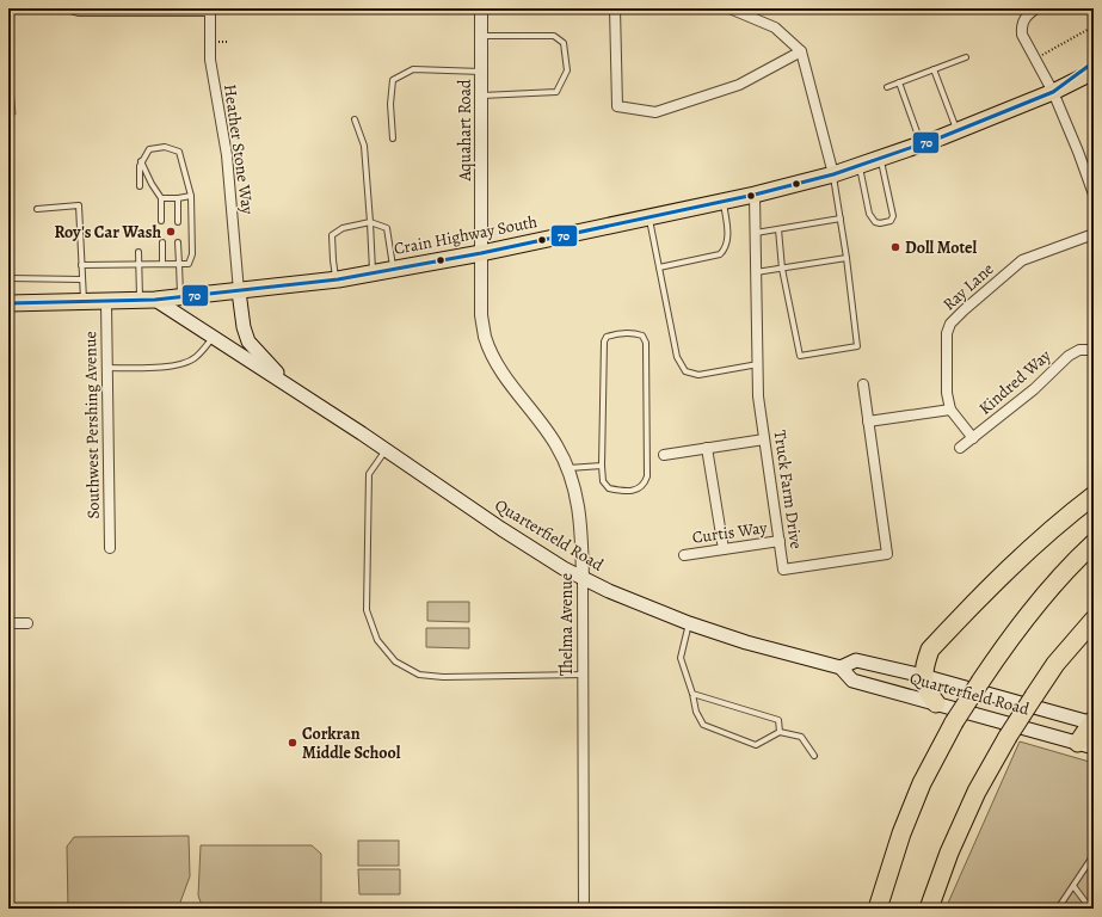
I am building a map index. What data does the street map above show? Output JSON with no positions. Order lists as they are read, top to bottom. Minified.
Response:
{"streets":{"main road":["Crain Highway South","Quarterfield Road"],"street":["Aquahart Road","Heather Stone Way","Ray Lane","Kindred Way","Southwest Pershing Avenue","Truck Farm Drive","Curtis Way","Thelma Avenue"]},"crossings":[["Aquahart Road","Crain Highway South"],["Aquahart Road","Thelma Avenue"],["Heather Stone Way","Crain Highway South"],["Heather Stone Way","Quarterfield Road"],["Crain Highway South","Southwest Pershing Avenue"],["Crain Highway South","Truck Farm Drive"],["Crain Highway South","Quarterfield Road"],["Crain Highway South","Thelma Avenue"],["Ray Lane","Kindred Way"],["Truck Farm Drive","Curtis Way"],["Quarterfield Road","Thelma Avenue"]],"places":["Roy's Car Wash","Doll Motel","Corkran Middle School"],"lines":["transit line 70"]}
